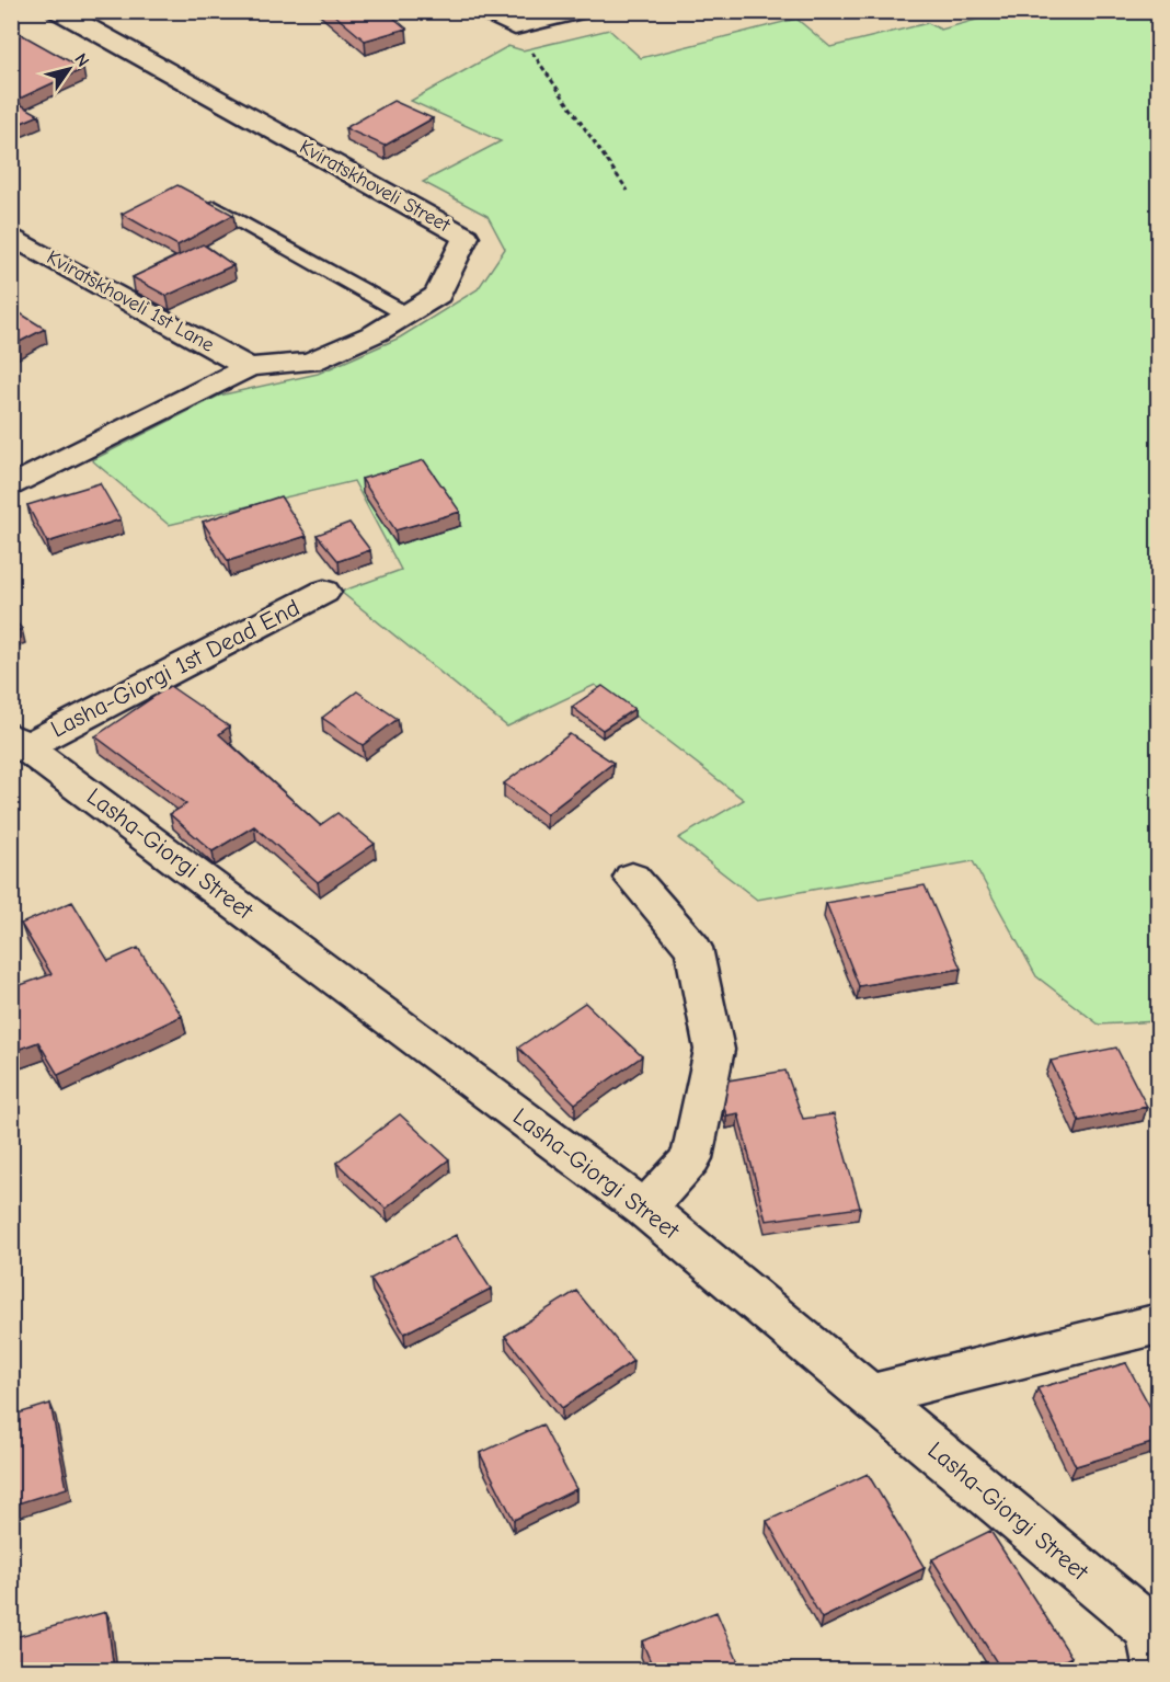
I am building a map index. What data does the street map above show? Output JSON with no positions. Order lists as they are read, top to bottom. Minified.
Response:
{"streets":{"street":["Kviratskhoveli Street","Kviratskhoveli 1st Lane","Lasha-Giorgi 1st Dead End","Lasha-Giorgi Street"]},"crossings":[["Kviratskhoveli Street","Kviratskhoveli 1st Lane"],["Lasha-Giorgi 1st Dead End","Lasha-Giorgi Street"]],"north":"top right"}
